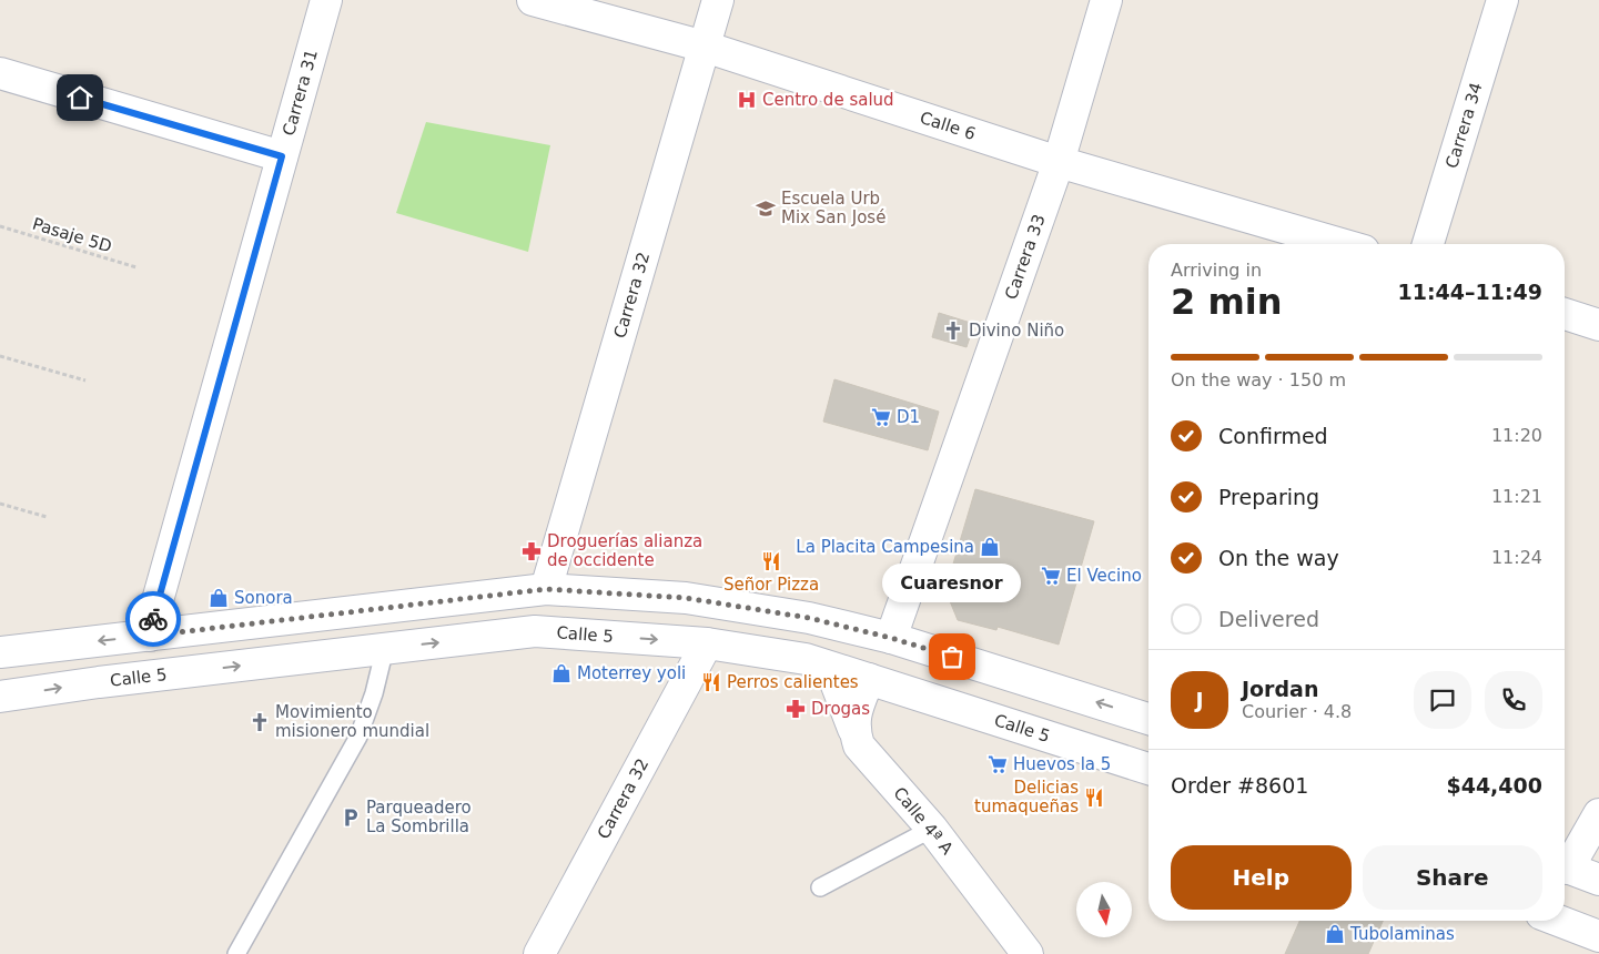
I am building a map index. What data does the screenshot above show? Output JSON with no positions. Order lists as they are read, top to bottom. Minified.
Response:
{"streets":{"street":["Carrera 31","Carrera 34","Calle 6","Carrera 33","Carrera 32","Calle 5","Calle 4ª A"],"path":["Pasaje 5D"]},"crossings":[["Calle 6","Carrera 33"],["Calle 6","Carrera 32"],["Carrera 32","Calle 5"],["Calle 5","Calle 4ª A"]],"places":{"hospital":["Centro de salud"],"school or university":["Escuela Urb Mix San José"],"church":["Divino Niño","Movimiento misionero mundial"],"supermarket":["D1","El Vecino","Huevos la 5"],"shop":["La Placita Campesina","Sonora","Moterrey yoli","Tubolaminas"],"pharmacy":["Droguerías alianza de occidente","Drogas"],"restaurant":["Señor Pizza","Perros calientes","Delicias tumaqueñas"],"other":["Cuaresnor"],"parking":["Parqueadero La Sombrilla"]},"north":"bottom","page":{"heading":["2 min","Arriving in","11:44–11:49"],"panel":["Jordan","Courier · 4.8","Order #8601","$44,400"],"bar":"On the way · 150 m","list":[["Confirmed","11:20"],["Preparing","11:21"],["On the way","11:24"],"Delivered"],"bubble":"Cuaresnor","round":"J","buttons":["Help","Share"]}}
